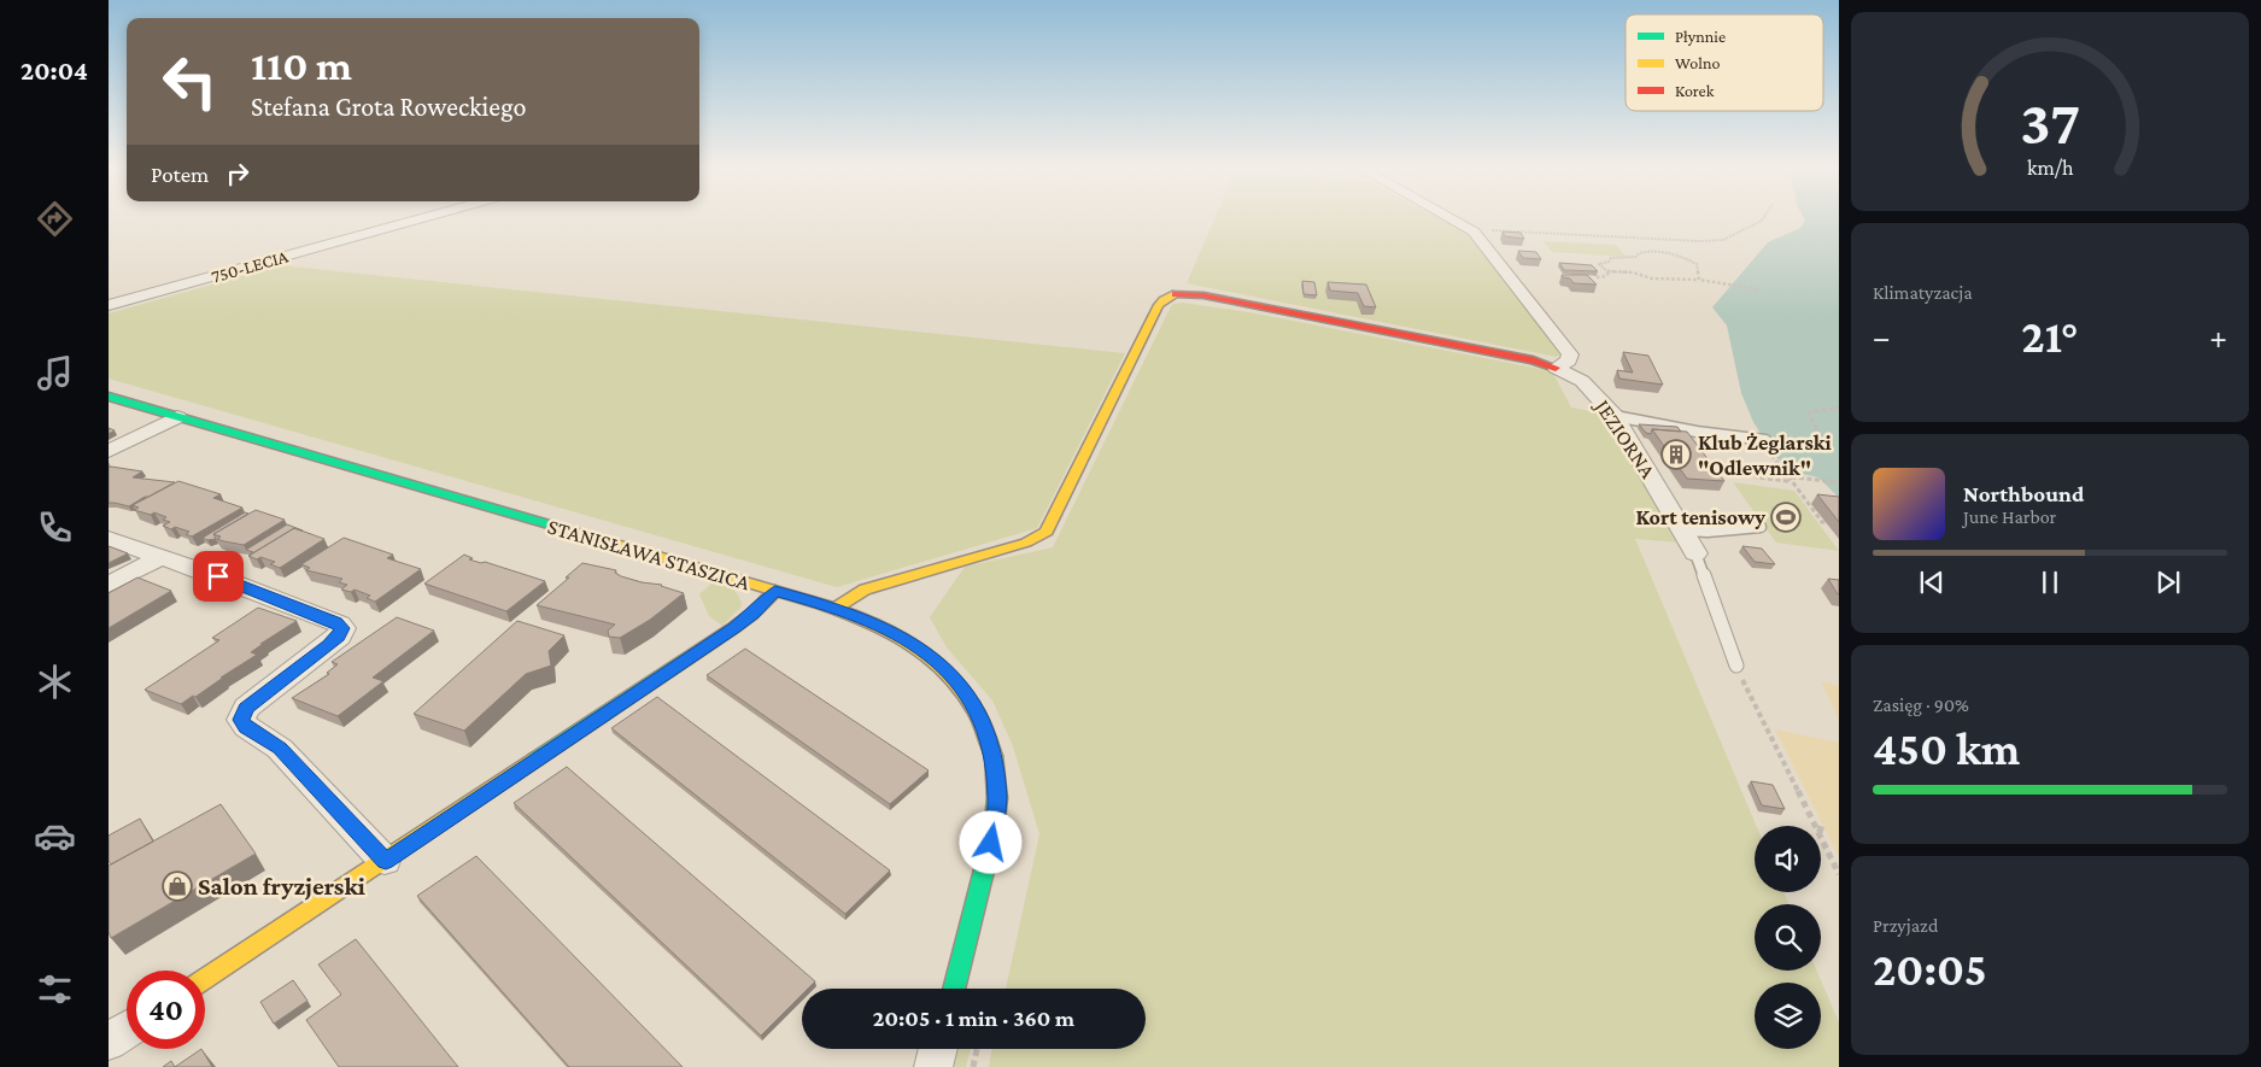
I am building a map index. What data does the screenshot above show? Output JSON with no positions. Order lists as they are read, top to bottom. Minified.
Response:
{"streets":{"street":["750-LECIA","JEZIORNA","STANISŁAWA STASZICA"]},"places":{"building":["Klub Żeglarski \"Odlewnik\""],"sports":["Kort tenisowy"],"shop":["Salon fryzjerski"]},"legend":["Płynnie","Wolno","Korek"],"page":{"tabs":"20:04","turn":["110 m","Stefana Grota Roweckiego"],"then":"Potem","tile":["Klimatyzacja",["Zasięg · 90%","450 km"],["Przyjazd","20:05"]],"heat":["−","21°","+"],"song":["Northbound","June Harbor"],"limit":"40","trip":"20:05 · 1 min · 360 m","gauge":["37","km/h"]}}
